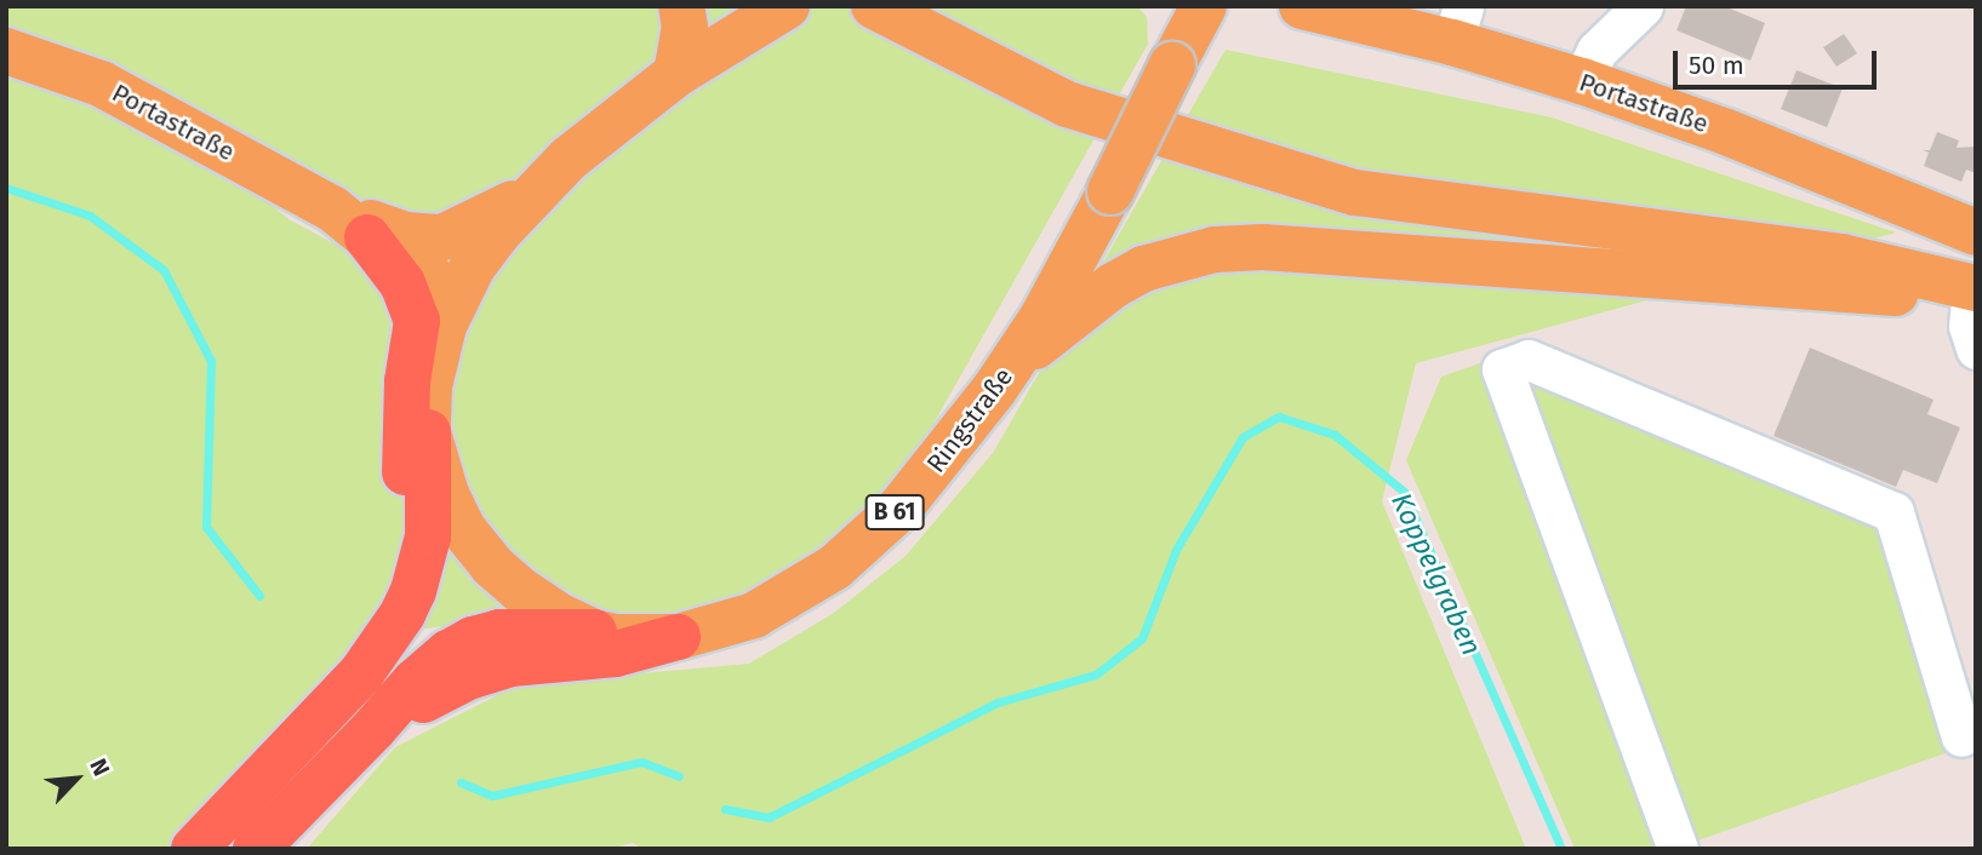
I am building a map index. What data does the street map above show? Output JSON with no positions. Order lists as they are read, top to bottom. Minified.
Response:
{"streets":{"highway":["B 61"],"main road":["Portastraße","Ringstraße"]},"crossings":[["Portastraße","B 61"],["Ringstraße","B 61"]],"water":["Koppelgraben"],"scale_bar":"50 m","north":"top right"}
